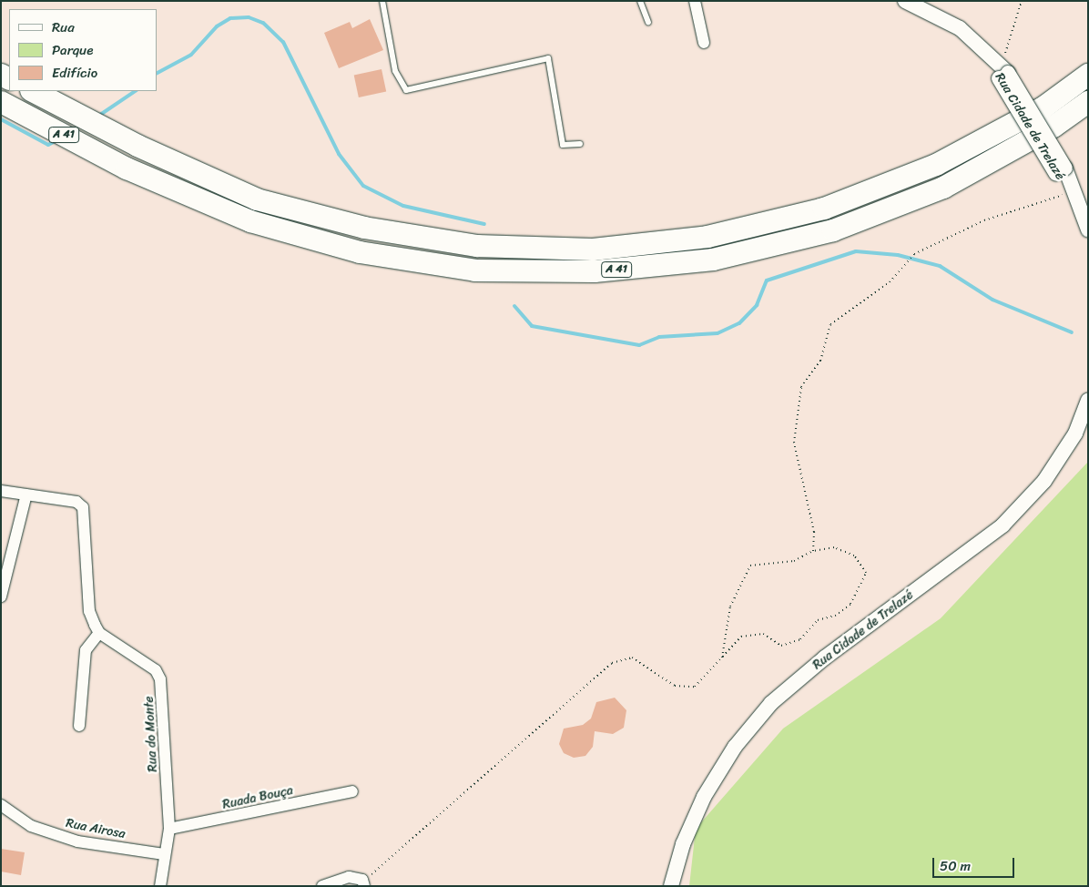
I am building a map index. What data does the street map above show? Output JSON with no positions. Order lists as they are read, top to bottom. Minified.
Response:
{"streets":{"highway":["A 41"],"street":["Rua Cidade de Trelazé","Rua do Monte","Ruada Bouça","Rua Airosa"]},"crossings":[["Rua do Monte","Ruada Bouça"],["Rua do Monte","Rua Airosa"]],"legend":["Rua","Parque","Edifício"],"scale_bar":"50 m"}
